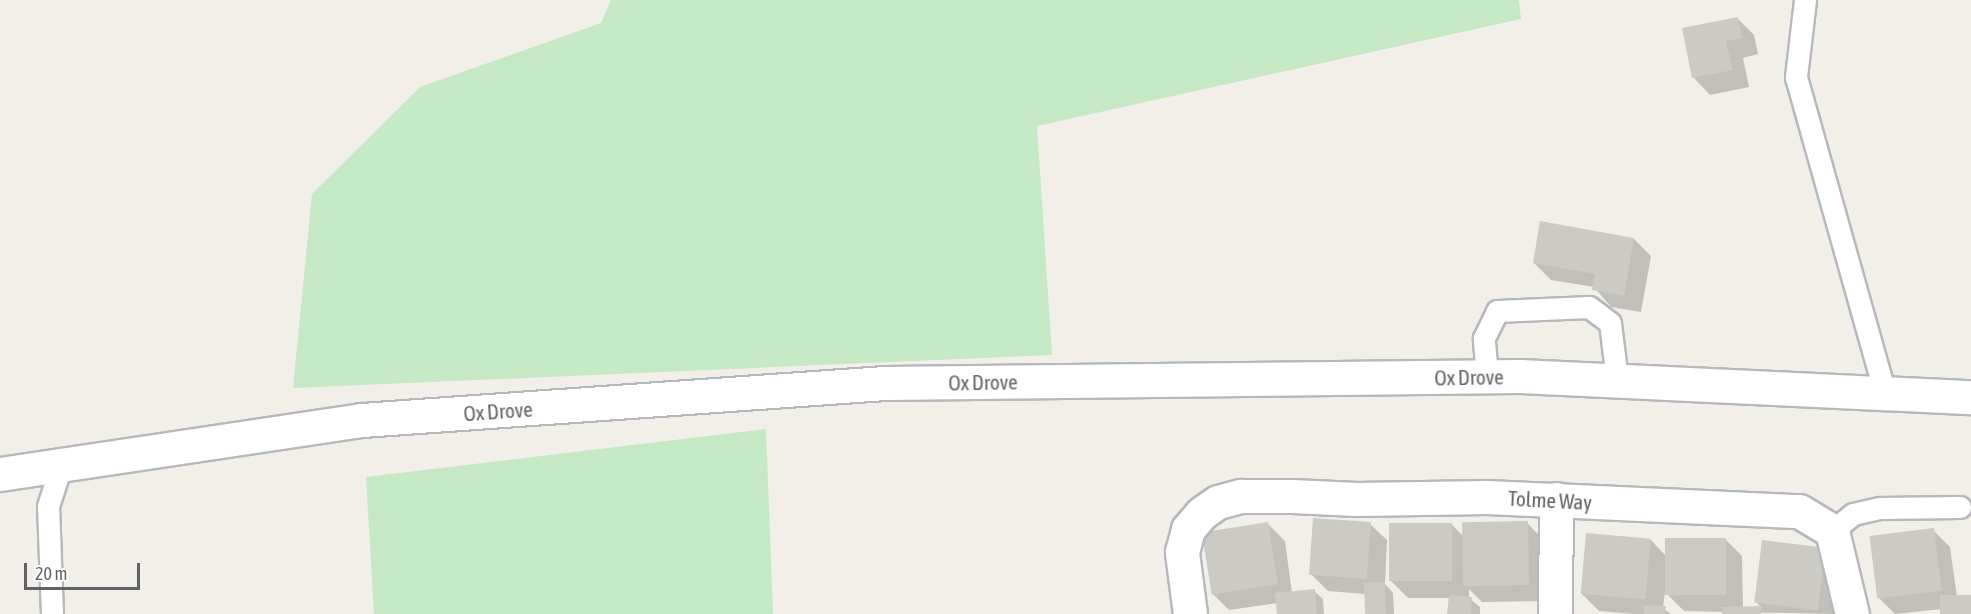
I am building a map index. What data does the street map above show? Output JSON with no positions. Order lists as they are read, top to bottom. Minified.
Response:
{"streets":{"street":["Ox Drove","Tolme Way"]},"scale_bar":"20 m"}
